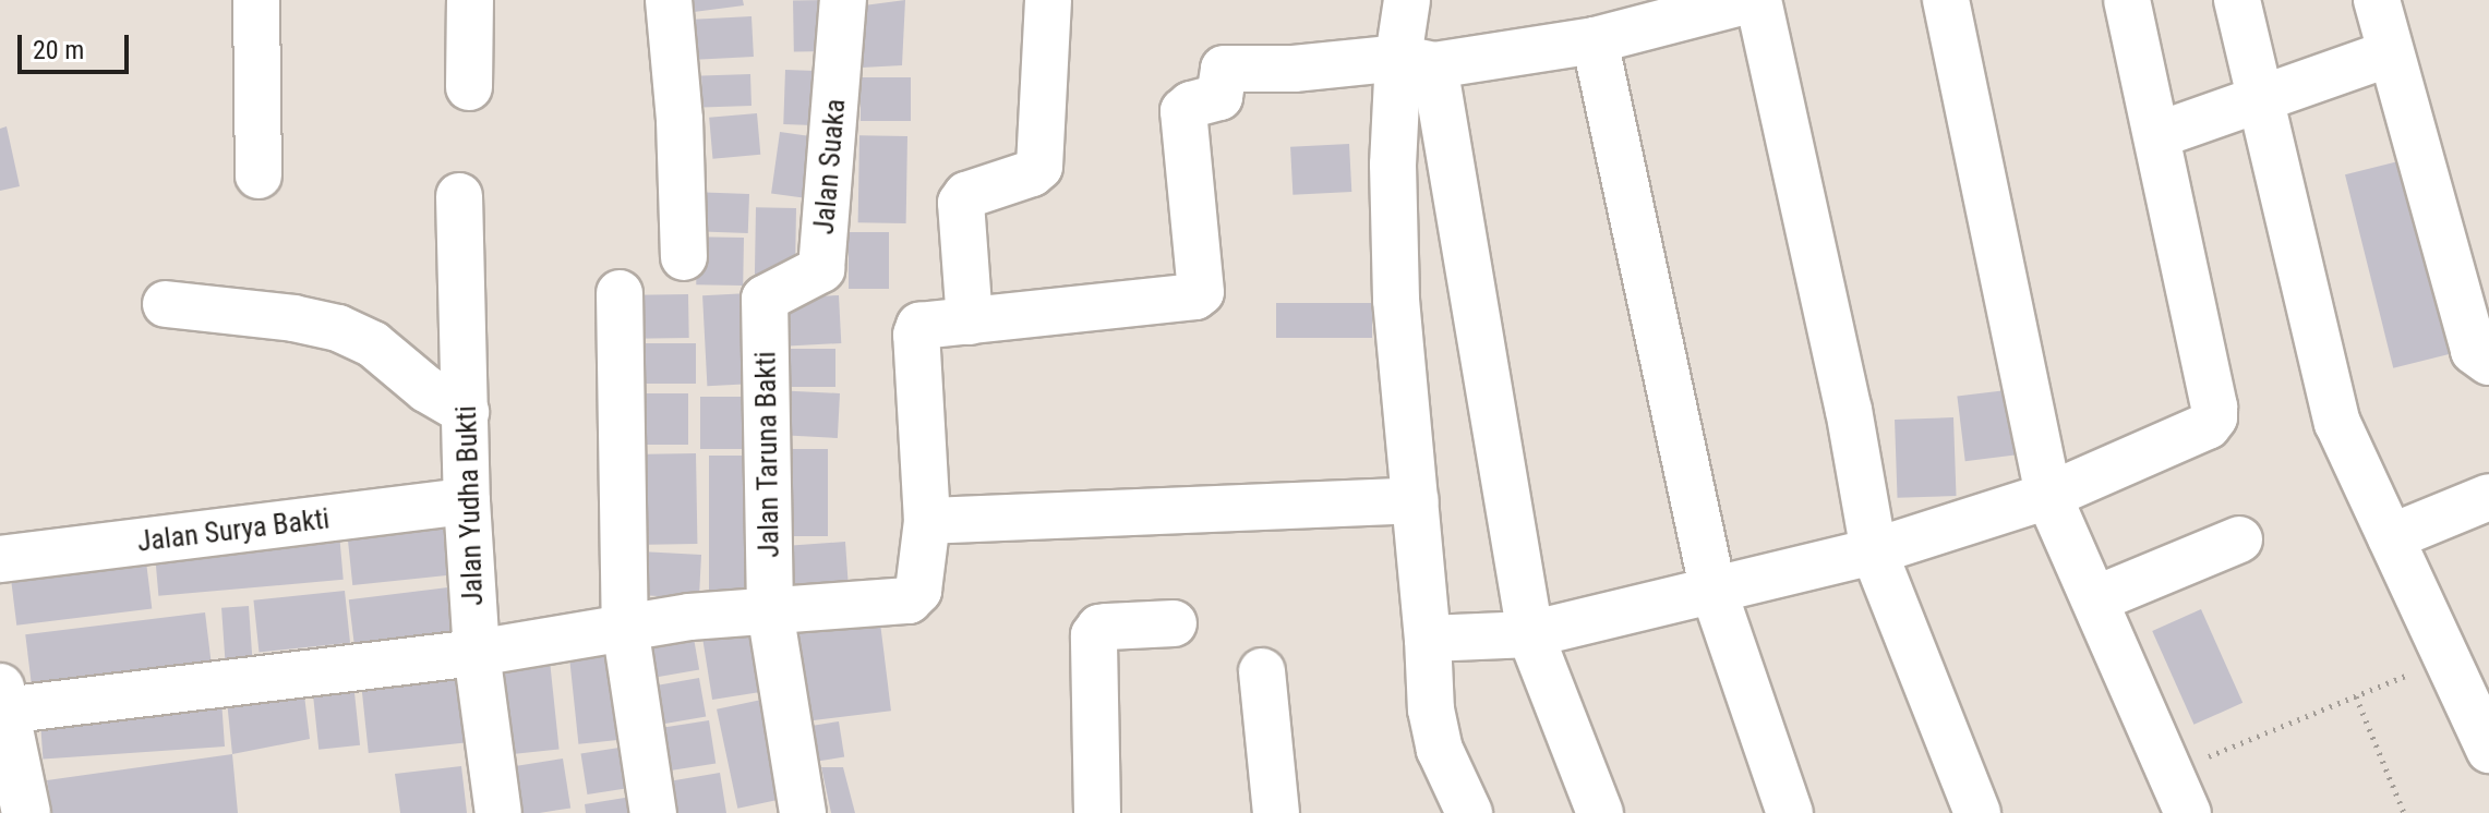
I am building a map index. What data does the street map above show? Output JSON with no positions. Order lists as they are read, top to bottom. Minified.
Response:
{"streets":{"street":["Jalan Suaka","Jalan Taruna Bakti","Jalan Yudha Bukti","Jalan Surya Bakti"]},"crossings":[["Jalan Suaka","Jalan Taruna Bakti"],["Jalan Yudha Bukti","Jalan Surya Bakti"]],"scale_bar":"20 m"}
